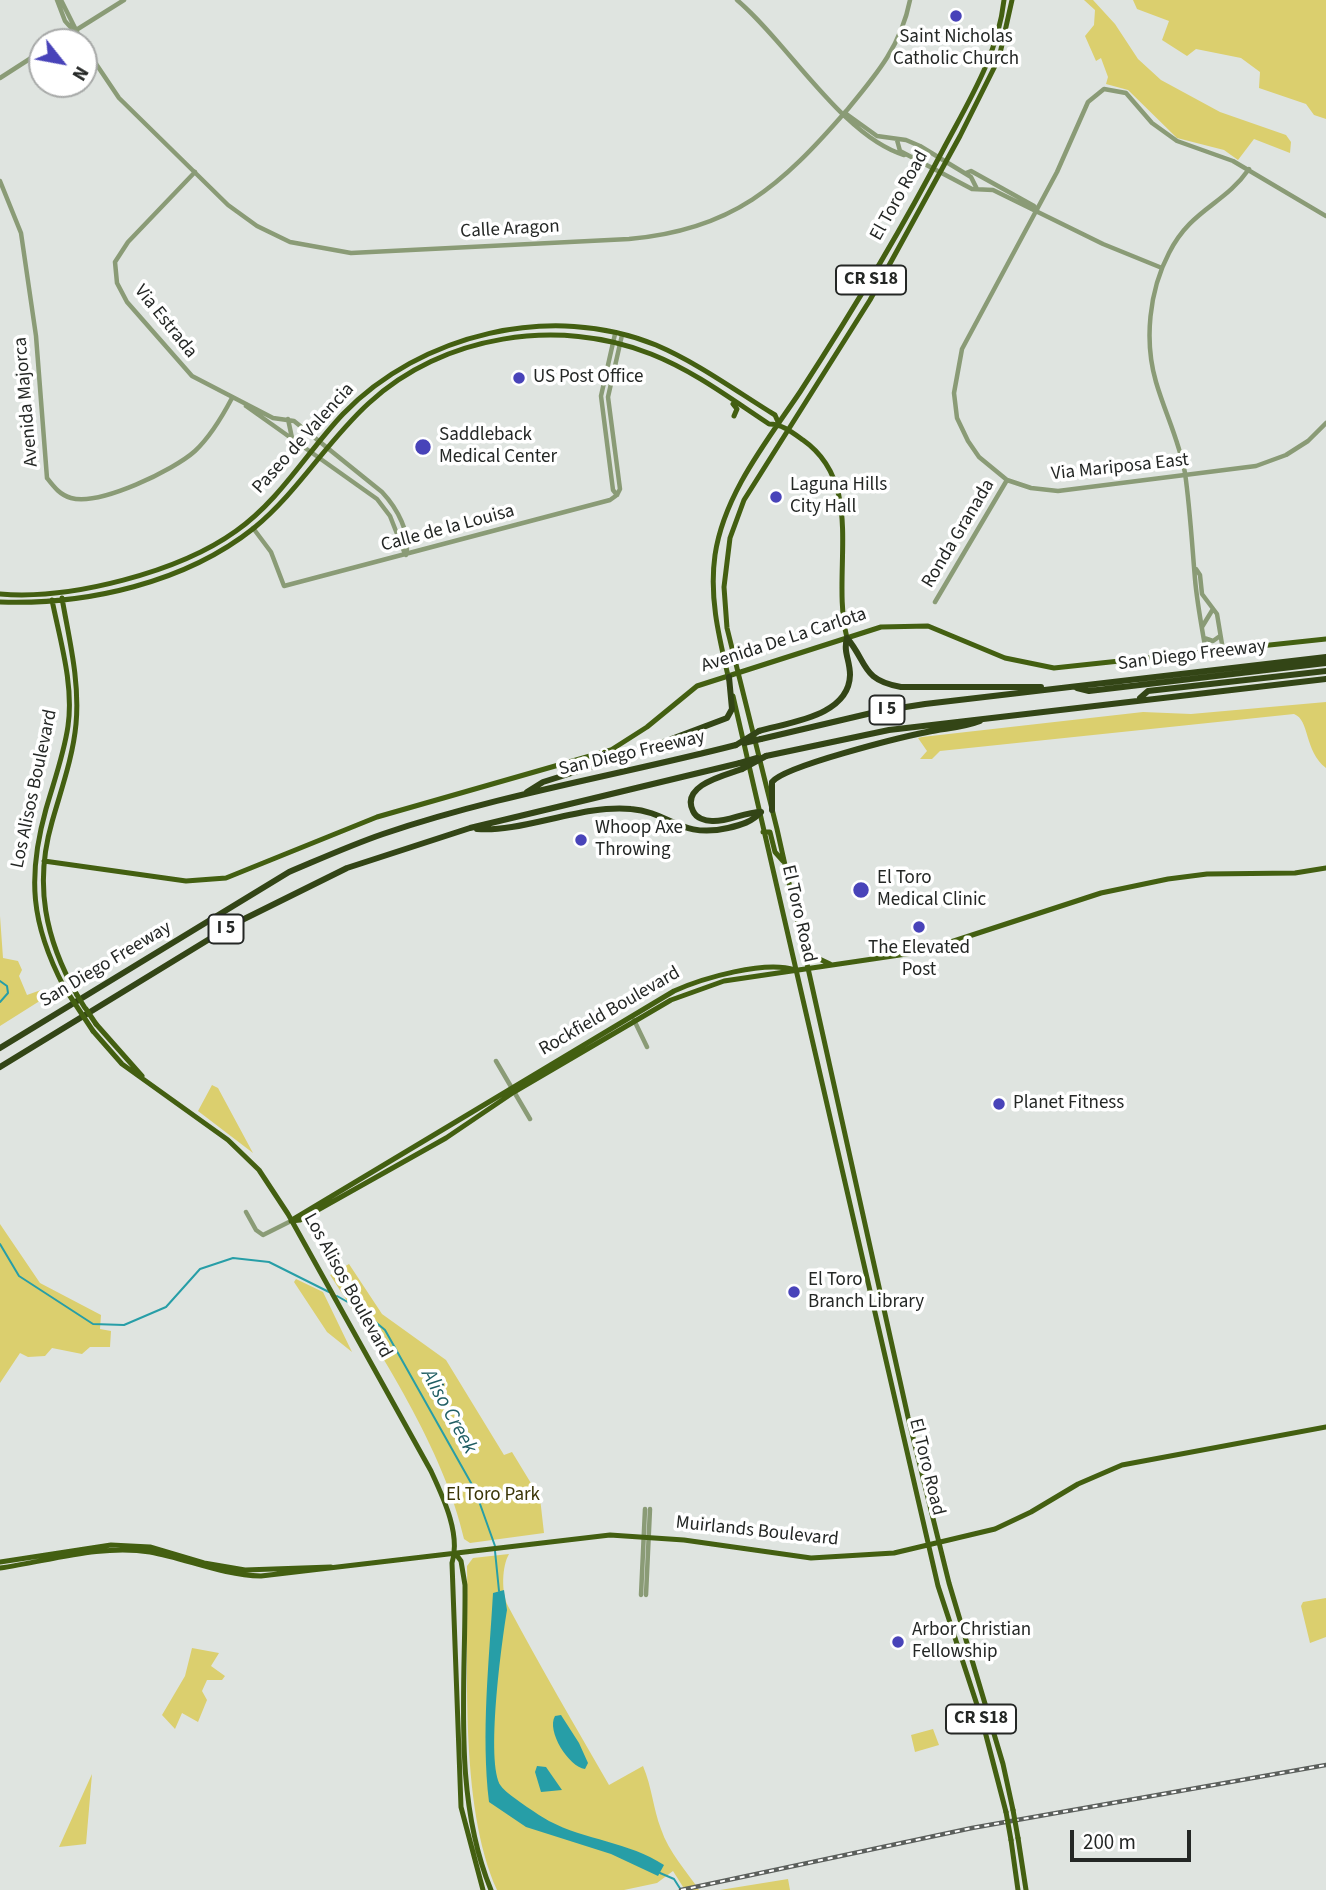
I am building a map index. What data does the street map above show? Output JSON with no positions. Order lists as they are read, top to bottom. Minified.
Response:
{"streets":{"highway":["San Diego Freeway","I 5"],"main road":["El Toro Road","CR S18","Paseo de Valencia","Avenida De La Carlota","Los Alisos Boulevard","Rockfield Boulevard","Muirlands Boulevard"],"street":["Calle Aragon","Via Estrada","Avenida Majorca","Via Mariposa East","Calle de la Louisa","Ronda Granada"]},"crossings":[["El Toro Road","Paseo de Valencia"],["El Toro Road","Avenida De La Carlota"],["El Toro Road","Rockfield Boulevard"],["El Toro Road","Muirlands Boulevard"],["Calle Aragon","Via Estrada"],["Via Estrada","Avenida Majorca"],["Via Estrada","Paseo de Valencia"],["Via Estrada","Calle de la Louisa"],["Paseo de Valencia","Calle de la Louisa"],["Paseo de Valencia","Avenida De La Carlota"],["Paseo de Valencia","Los Alisos Boulevard"],["Via Mariposa East","Ronda Granada"],["Avenida De La Carlota","Los Alisos Boulevard"],["Los Alisos Boulevard","Rockfield Boulevard"],["Los Alisos Boulevard","Muirlands Boulevard"]],"water":["Aliso Creek"],"parks":["El Toro Park"],"places":["Saint Nicholas Catholic Church","US Post Office","Saddleback Medical Center","Laguna Hills City Hall","Whoop Axe Throwing","El Toro Medical Clinic","The Elevated Post","Planet Fitness","El Toro Branch Library","Arbor Christian Fellowship"],"scale_bar":"200 m","north":"bottom right"}
